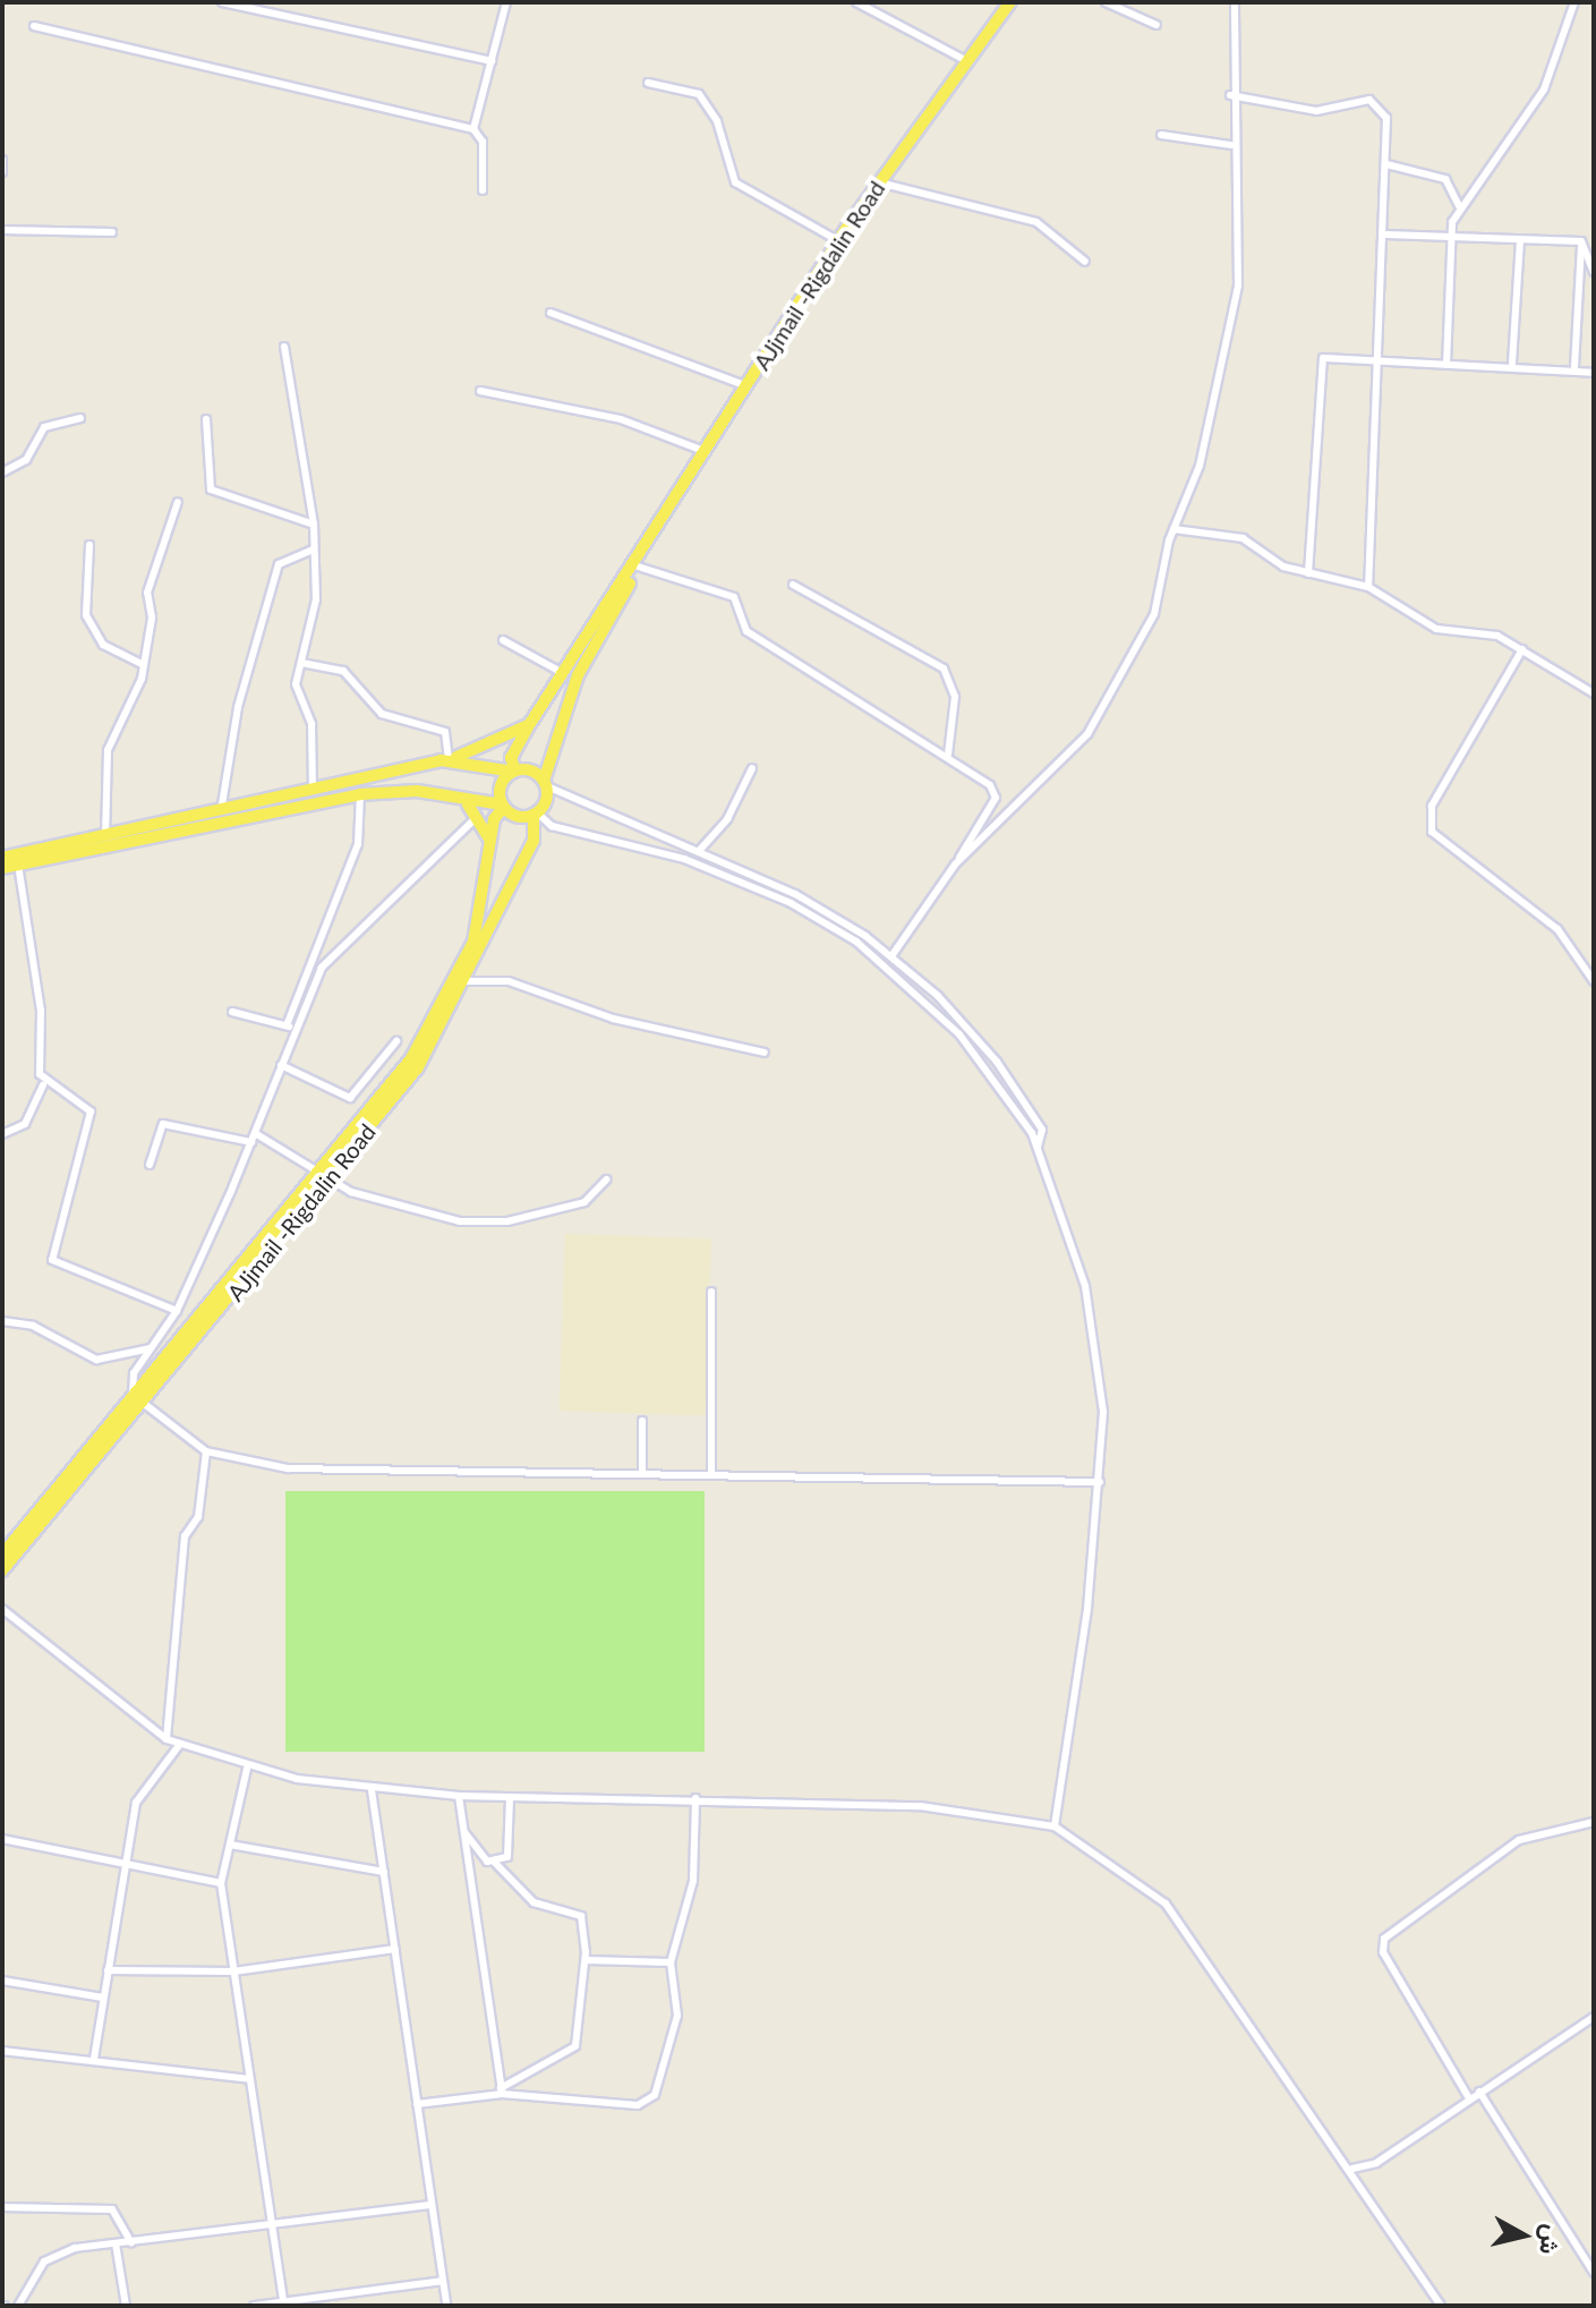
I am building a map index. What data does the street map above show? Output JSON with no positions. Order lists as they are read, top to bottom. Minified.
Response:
{"streets":{"main road":["AJjmail -Rigdalin Road"]},"north":"right"}
